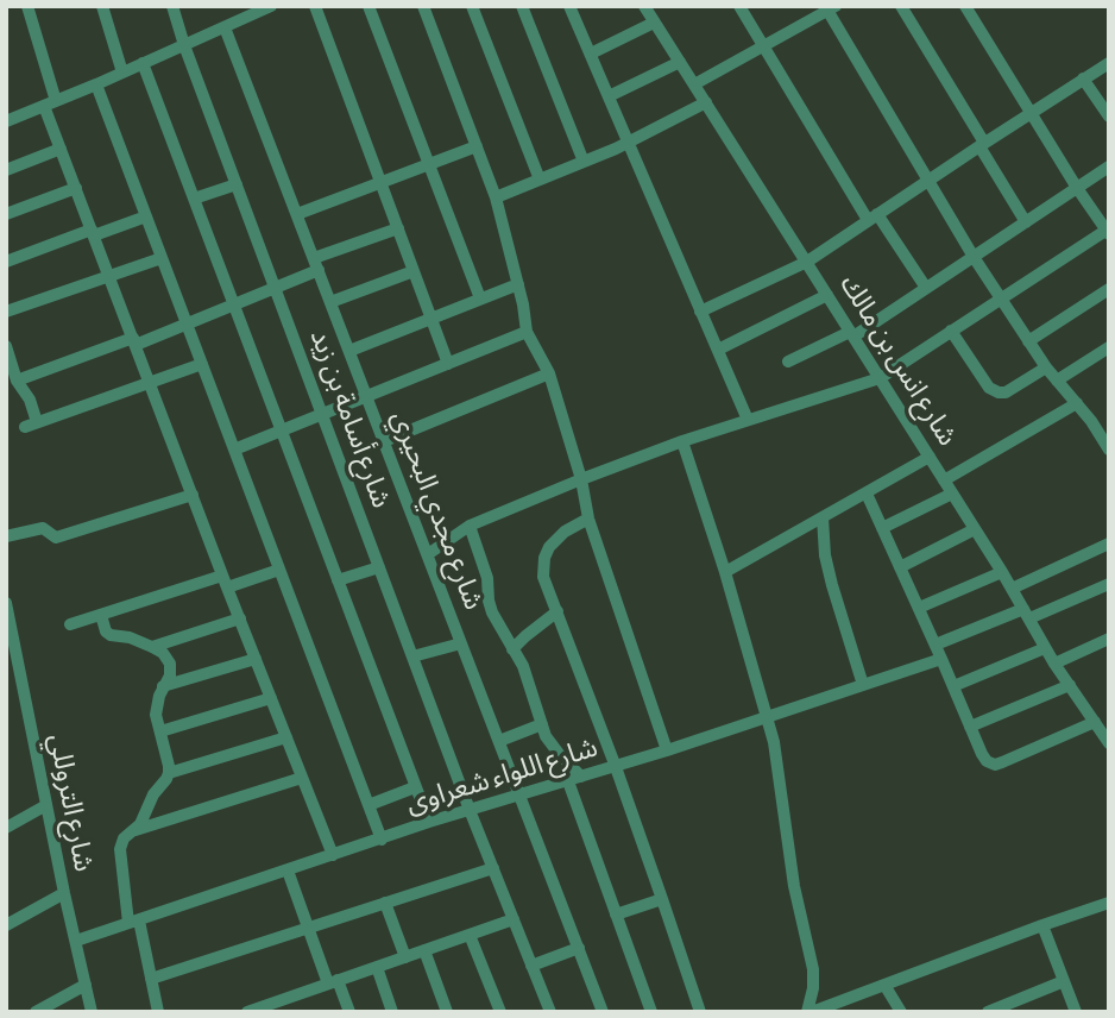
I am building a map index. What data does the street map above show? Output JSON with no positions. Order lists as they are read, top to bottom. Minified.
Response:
{"streets":{"street":["شارع انس بن مالك","شارع أسامة بن زيد","شارع مجدي البحيري","شارع اللواء شعراوى","شارع التروللي"]},"crossings":[["شارع أسامة بن زيد","شارع اللواء شعراوى"],["شارع مجدي البحيري","شارع اللواء شعراوى"],["شارع اللواء شعراوى","شارع التروللي"]]}
